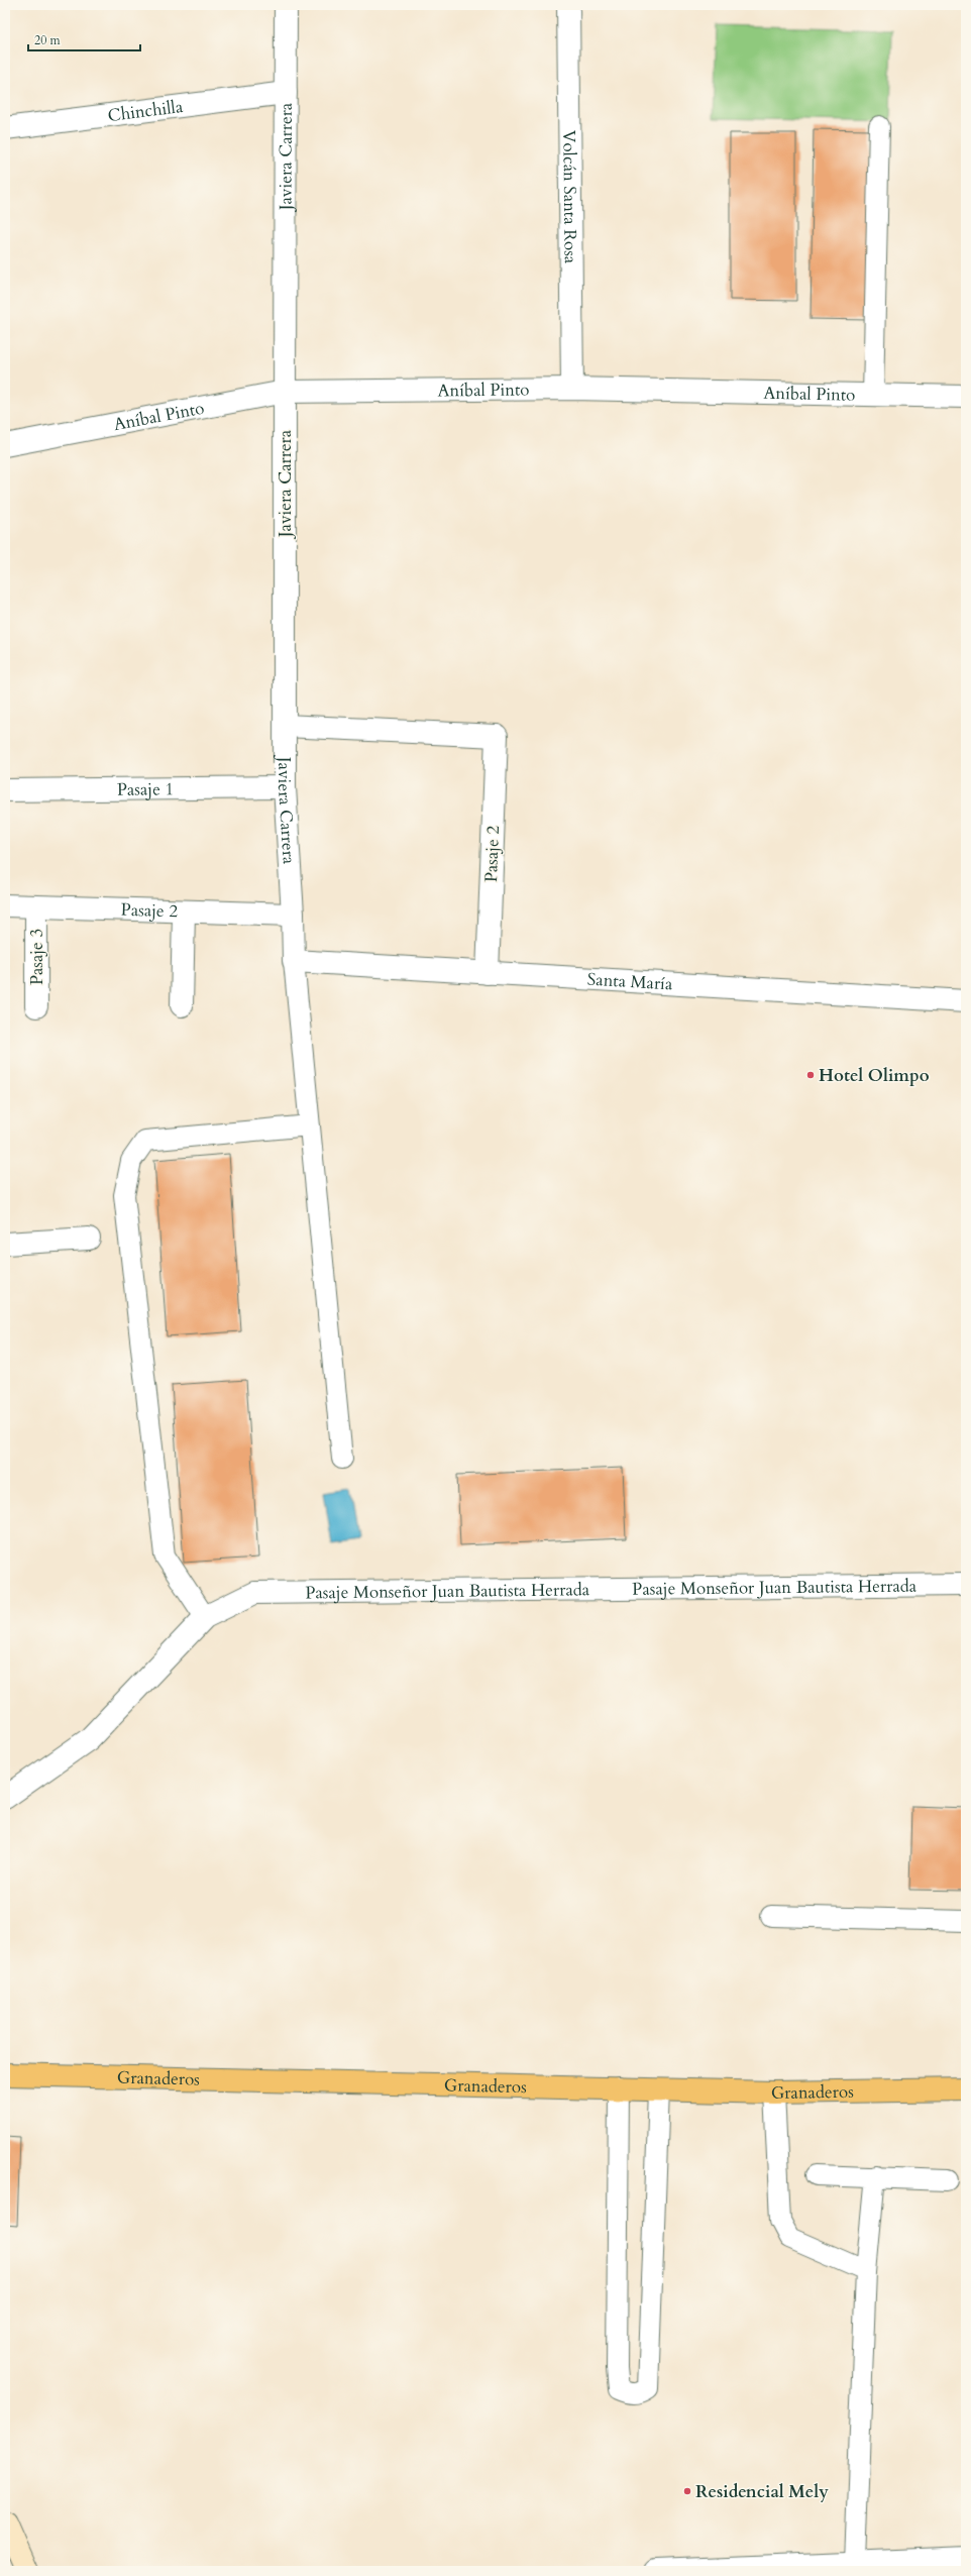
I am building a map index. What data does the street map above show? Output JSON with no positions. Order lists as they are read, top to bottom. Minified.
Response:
{"streets":{"main road":["Granaderos"],"street":["Chinchilla","Javiera Carrera","Volcán Santa Rosa","Aníbal Pinto","Pasaje 1","Pasaje 2","Pasaje 3","Santa María","Pasaje Monseñor Juan Bautista Herrada"]},"crossings":[["Chinchilla","Javiera Carrera"],["Javiera Carrera","Aníbal Pinto"],["Javiera Carrera","Pasaje 1"],["Javiera Carrera","Pasaje 2"],["Javiera Carrera","Santa María"],["Volcán Santa Rosa","Aníbal Pinto"],["Pasaje 2","Pasaje 3"],["Pasaje 2","Santa María"]],"places":["Hotel Olimpo","Residencial Mely"],"scale_bar":"20 m"}
